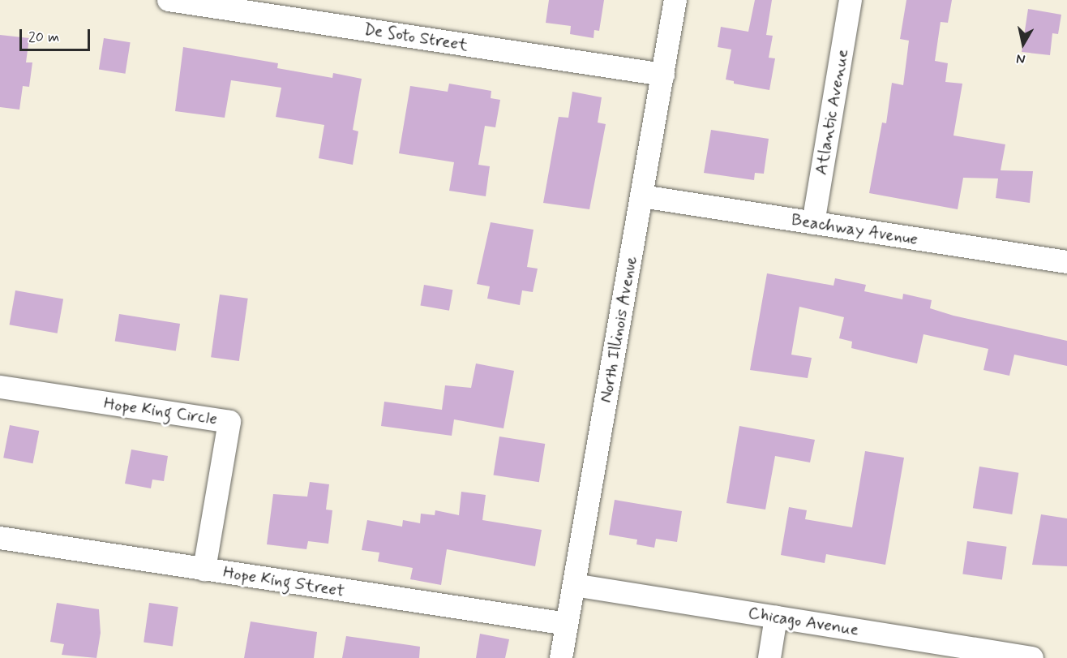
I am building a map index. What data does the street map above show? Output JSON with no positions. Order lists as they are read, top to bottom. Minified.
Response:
{"streets":{"street":["De Soto Street","Atlantic Avenue","Beachway Avenue","North Illinois Avenue","Hope King Circle","Hope King Street","Chicago Avenue"]},"crossings":[["De Soto Street","North Illinois Avenue"],["Atlantic Avenue","Beachway Avenue"],["Beachway Avenue","North Illinois Avenue"],["North Illinois Avenue","Hope King Street"],["North Illinois Avenue","Chicago Avenue"],["Hope King Circle","Hope King Street"]],"scale_bar":"20 m","north":"bottom"}
